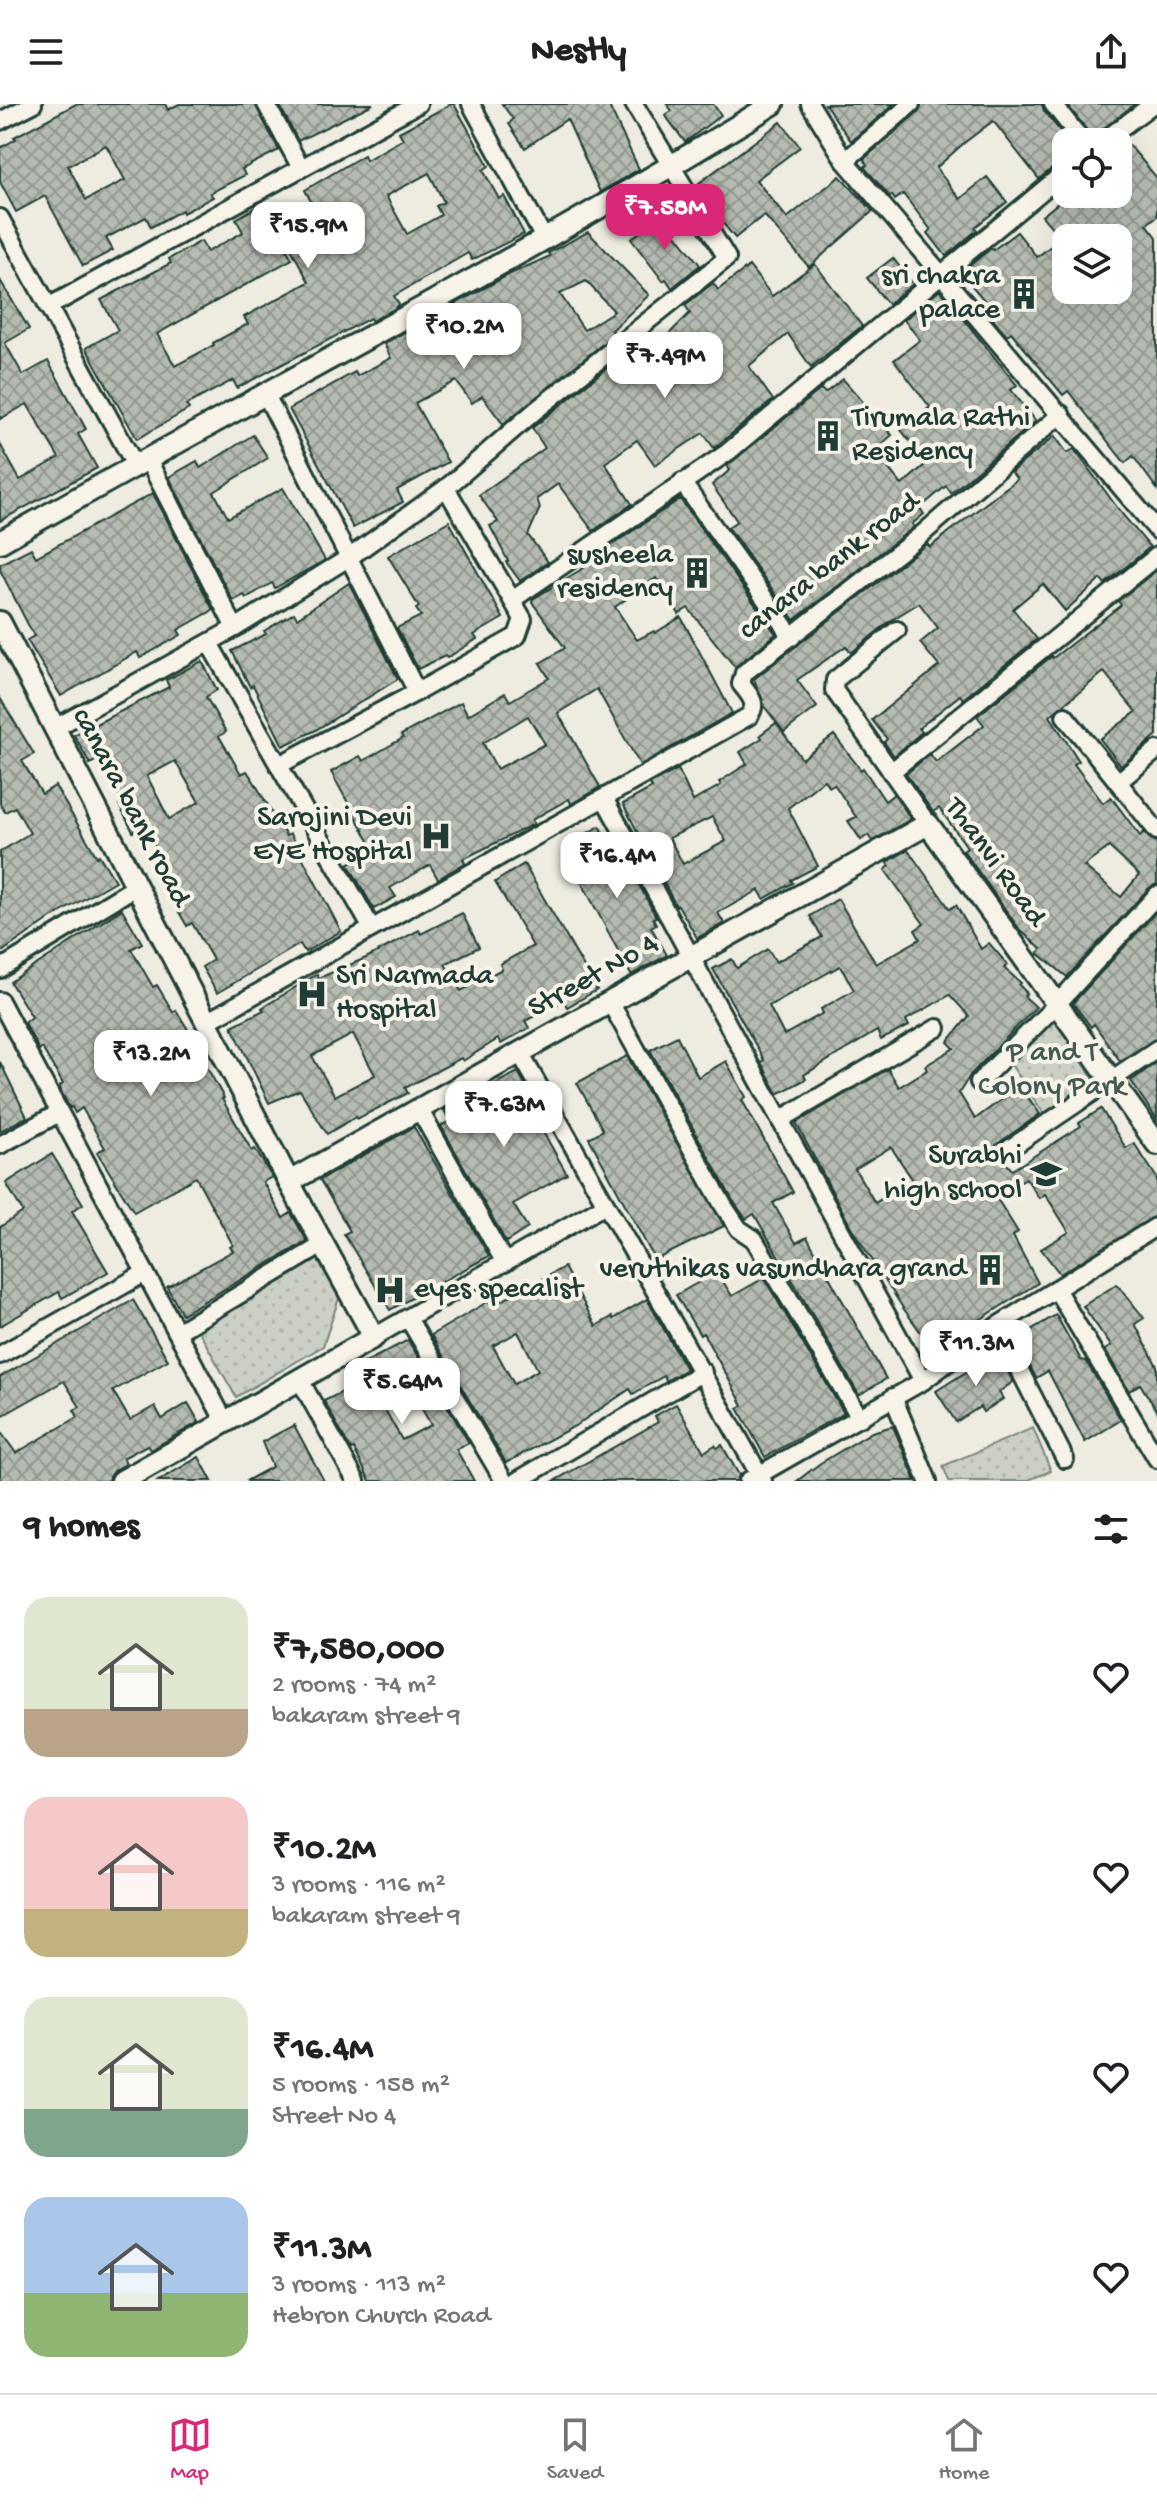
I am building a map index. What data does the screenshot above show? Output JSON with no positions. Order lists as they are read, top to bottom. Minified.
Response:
{"streets":{"street":["canara bank road","Thanvi Road","Street No 4"]},"crossings":[["canara bank road","Street No 4"],["Thanvi Road","Street No 4"]],"parks":["P and T Colony Park"],"places":{"building":["sri chakra palace","Tirumala Rathi Residency","susheela residency","veruthikas vasundhara grand"],"hospital":["Sarojini Devi EYE Hospital","Sri Narmada Hospital","eyes specalist"],"school or university":["Surabhi high school"]},"page":{"header":"Nestly","price":["₹7.58M","₹15.9M","₹10.2M","₹7.49M","₹16.4M","₹13.2M","₹7.63M","₹11.3M","₹5.64M"],"heading":"9 homes","list":[{"name":"₹7,580,000","note":"2 rooms · 74 m² · bakaram street 9"},{"name":"₹10.2M","note":"3 rooms · 116 m² · bakaram street 9"},{"name":"₹16.4M","note":"5 rooms · 158 m² · Street No 4"},{"name":"₹11.3M","note":"3 rooms · 113 m² · Hebron Church Road"}],"tabs":["Map","Saved","Home"]}}
